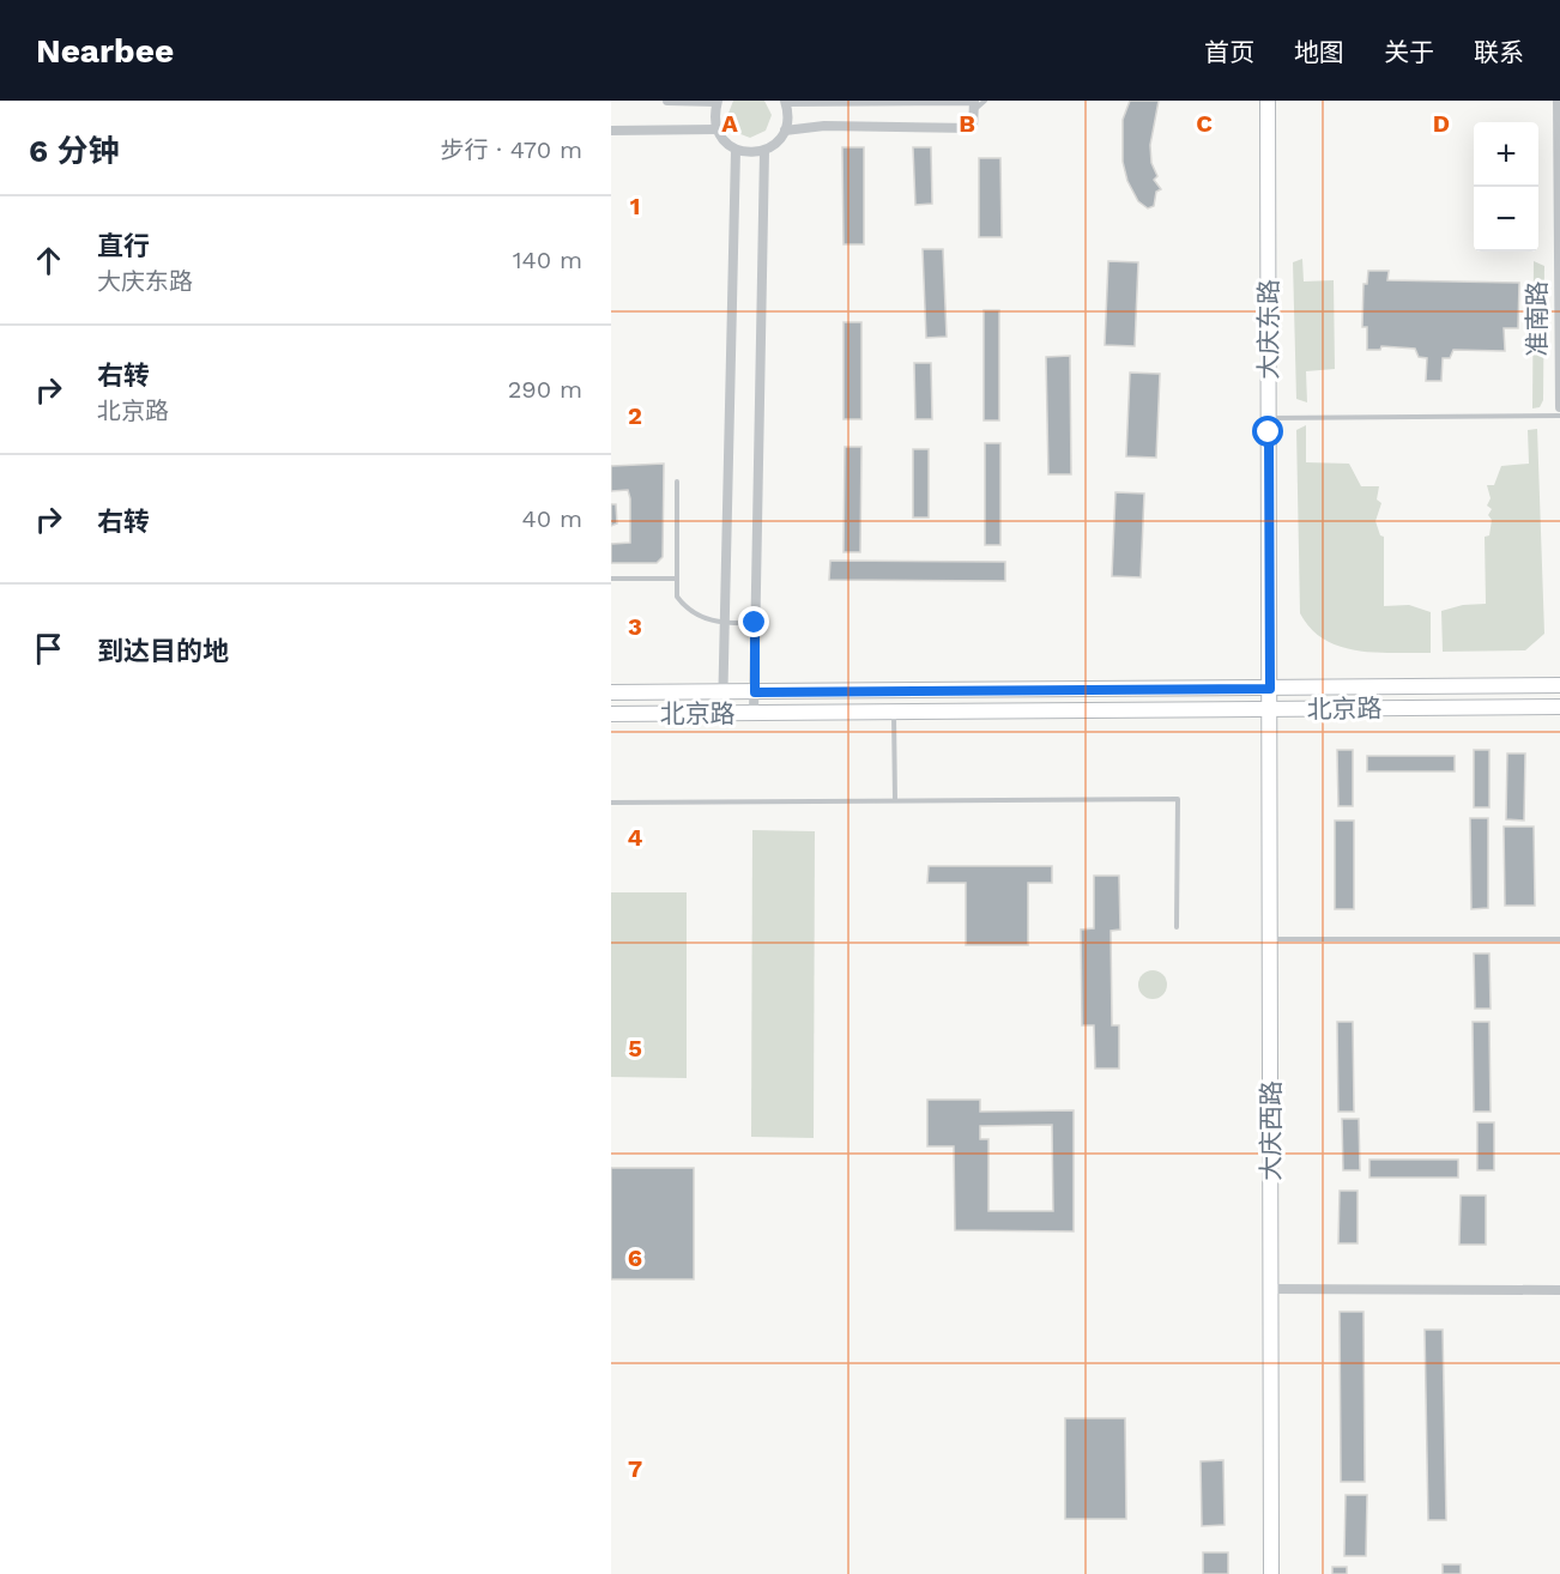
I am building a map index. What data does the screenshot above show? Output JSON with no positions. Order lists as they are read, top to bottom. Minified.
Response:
{"streets":{"main road":["大庆东路","北京路","大庆西路"],"street":["准南路"]},"crossings":[["大庆东路","北京路"],["大庆东路","大庆西路"],["北京路","大庆西路"]],"page":{"header":"Nearbee","nav":["首页","地图","关于","联系"],"heading":["6 分钟","步行 · 470 m"],"map_buttons":["+","−"],"list":[["直行","大庆东路","140 m"],["右转","北京路","290 m"],["右转","40 m"],"到达目的地"]},"grid":{"columns":["A","B","C","D"],"rows":["1","2","3","4","5","6","7"]}}
